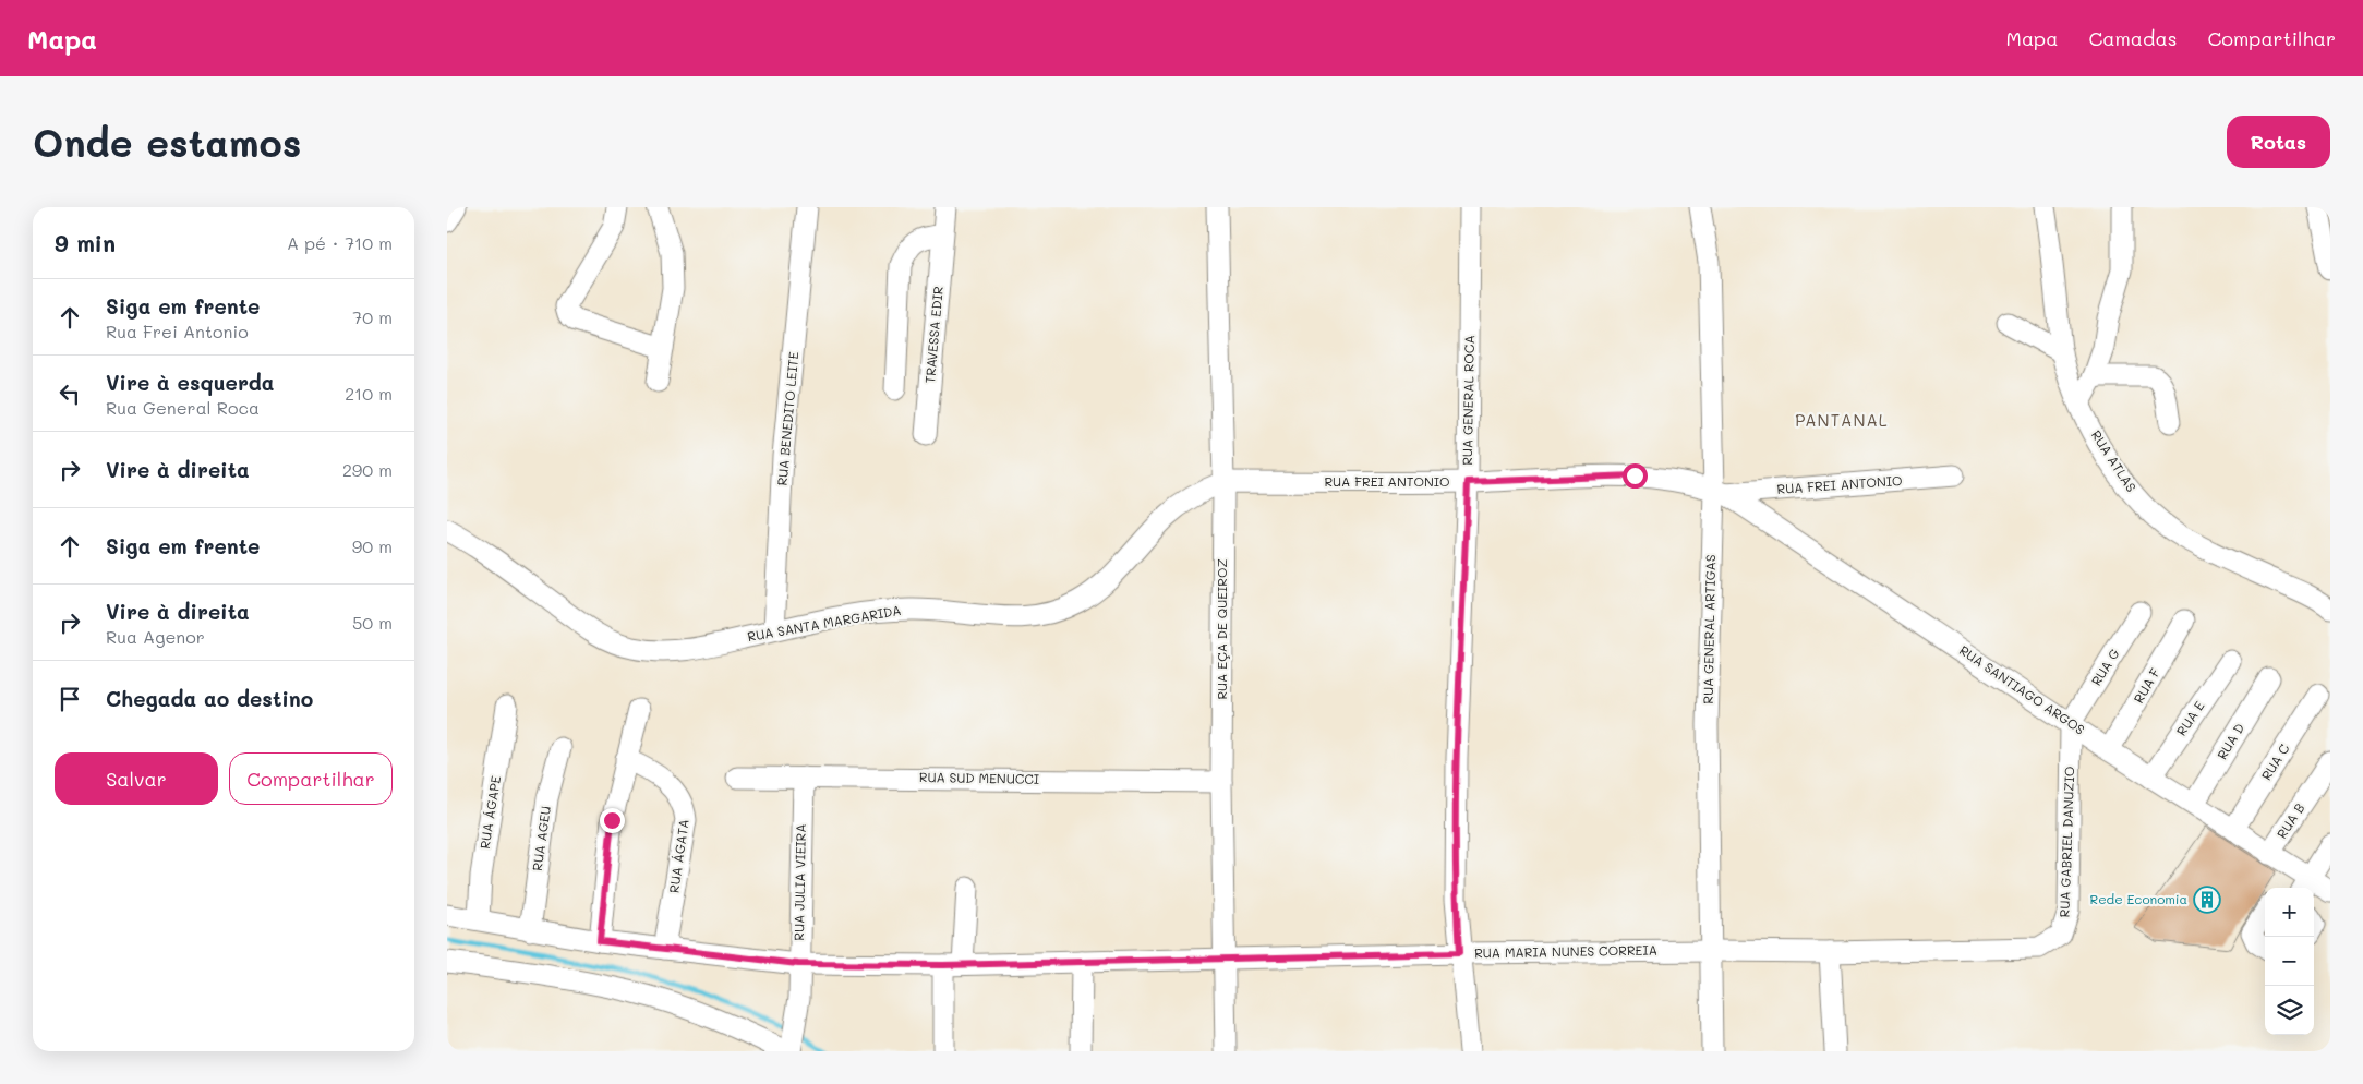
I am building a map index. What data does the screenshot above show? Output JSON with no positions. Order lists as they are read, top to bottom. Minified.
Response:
{"streets":{"street":["TRAVESSA EDIR","RUA GENERAL ROCA","RUA BENEDITO LEITE","RUA ATLAS","RUA FREI ANTONIO","RUA SANTA MARGARIDA","RUA EÇA DE QUEIROZ","RUA GENERAL ARTIGAS","RUA G","RUA F","RUA SANTIAGO ARGOS","RUA E","RUA D","RUA C","RUA SUD MENUCCI","RUA ÁGAPE","RUA B","RUA AGEU","RUA GABRIEL DANUZIO","RUA ÁGATA","RUA JULIA VIEIRA","RUA MARIA NUNES CORREIA"]},"crossings":[["RUA GENERAL ROCA","RUA FREI ANTONIO"],["RUA GENERAL ROCA","RUA MARIA NUNES CORREIA"],["RUA BENEDITO LEITE","RUA SANTA MARGARIDA"],["RUA FREI ANTONIO","RUA SANTA MARGARIDA"],["RUA FREI ANTONIO","RUA EÇA DE QUEIROZ"],["RUA FREI ANTONIO","RUA GENERAL ARTIGAS"],["RUA FREI ANTONIO","RUA SANTIAGO ARGOS"],["RUA SANTA MARGARIDA","RUA EÇA DE QUEIROZ"],["RUA EÇA DE QUEIROZ","RUA SUD MENUCCI"],["RUA EÇA DE QUEIROZ","RUA MARIA NUNES CORREIA"],["RUA GENERAL ARTIGAS","RUA SANTIAGO ARGOS"],["RUA GENERAL ARTIGAS","RUA MARIA NUNES CORREIA"],["RUA G","RUA SANTIAGO ARGOS"],["RUA G","RUA GABRIEL DANUZIO"],["RUA F","RUA SANTIAGO ARGOS"],["RUA SANTIAGO ARGOS","RUA E"],["RUA SANTIAGO ARGOS","RUA D"],["RUA SANTIAGO ARGOS","RUA C"],["RUA SANTIAGO ARGOS","RUA B"],["RUA SANTIAGO ARGOS","RUA GABRIEL DANUZIO"],["RUA SUD MENUCCI","RUA JULIA VIEIRA"],["RUA ÁGAPE","RUA MARIA NUNES CORREIA"],["RUA AGEU","RUA MARIA NUNES CORREIA"],["RUA GABRIEL DANUZIO","RUA MARIA NUNES CORREIA"],["RUA ÁGATA","RUA MARIA NUNES CORREIA"],["RUA JULIA VIEIRA","RUA MARIA NUNES CORREIA"]],"districts":["PANTANAL"],"places":{"building":["Rede Economia"]},"page":{"header":"Mapa","nav":["Mapa","Camadas","Compartilhar"],"buttons":["Rotas",["Salvar","Compartilhar"]],"title":"Onde estamos","heading":["9 min","A pé · 710 m"],"list":[["Siga em frente","Rua Frei Antonio","70 m"],["Vire à esquerda","Rua General Roca","210 m"],["Vire à direita","290 m"],["Siga em frente","90 m"],["Vire à direita","Rua Agenor","50 m"],"Chegada ao destino"],"map_buttons":["+","−"]}}
